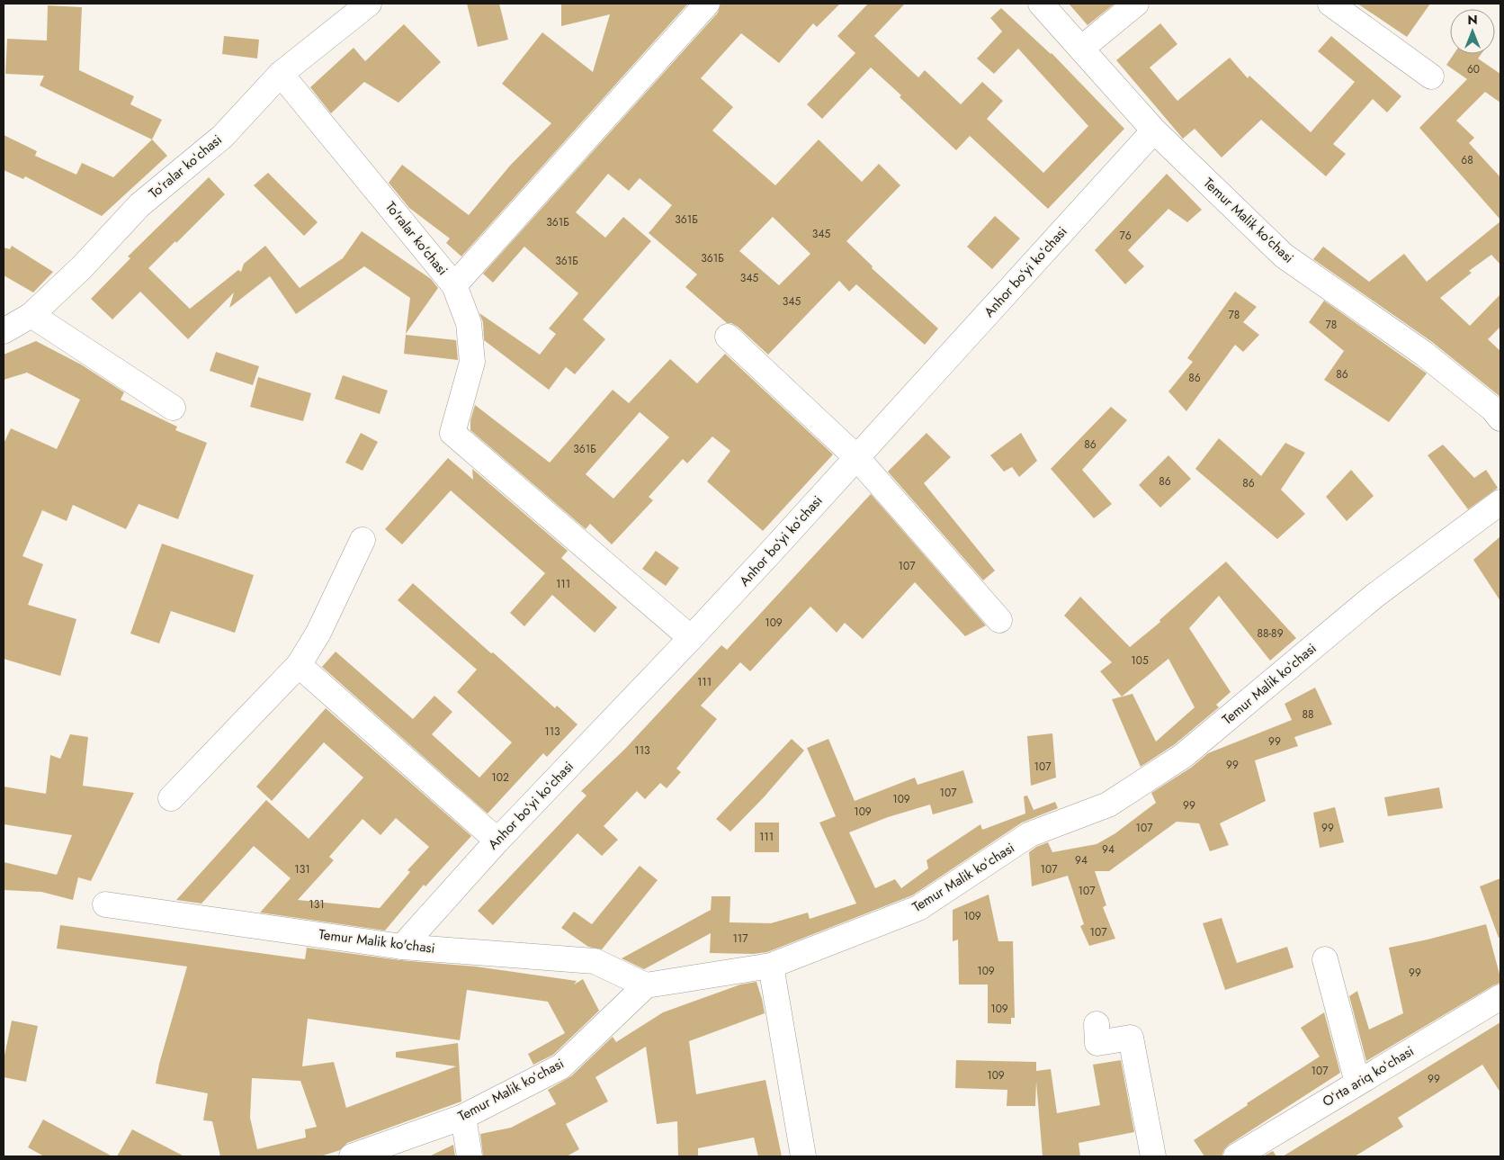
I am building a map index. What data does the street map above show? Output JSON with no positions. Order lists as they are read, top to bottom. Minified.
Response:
{"streets":{"street":["Toʻralar koʻchasi","Temur Malik ko'chasi","To'ralar ko'chasi","Anhor boʻyi koʻchasi","Temur Malik koʻchasi","Oʻrta ariq koʻchasi"]},"crossings":[["Toʻralar koʻchasi","To'ralar ko'chasi"],["Temur Malik ko'chasi","Anhor boʻyi koʻchasi"],["Temur Malik ko'chasi","Temur Malik koʻchasi"],["To'ralar ko'chasi","Anhor boʻyi koʻchasi"]],"house_numbers":["60","68","361Б","361Б","345","76","361Б","361Б","345","345","78","78","86","86","86","361Б","86","86","107","111","109","88-89","105","111","88","113","99","113","99","107","102","107","109","99","109","107","99","111","94","94","131","107","107","131","109","107","117","109","99","109","107","109","99"],"north":"top"}
